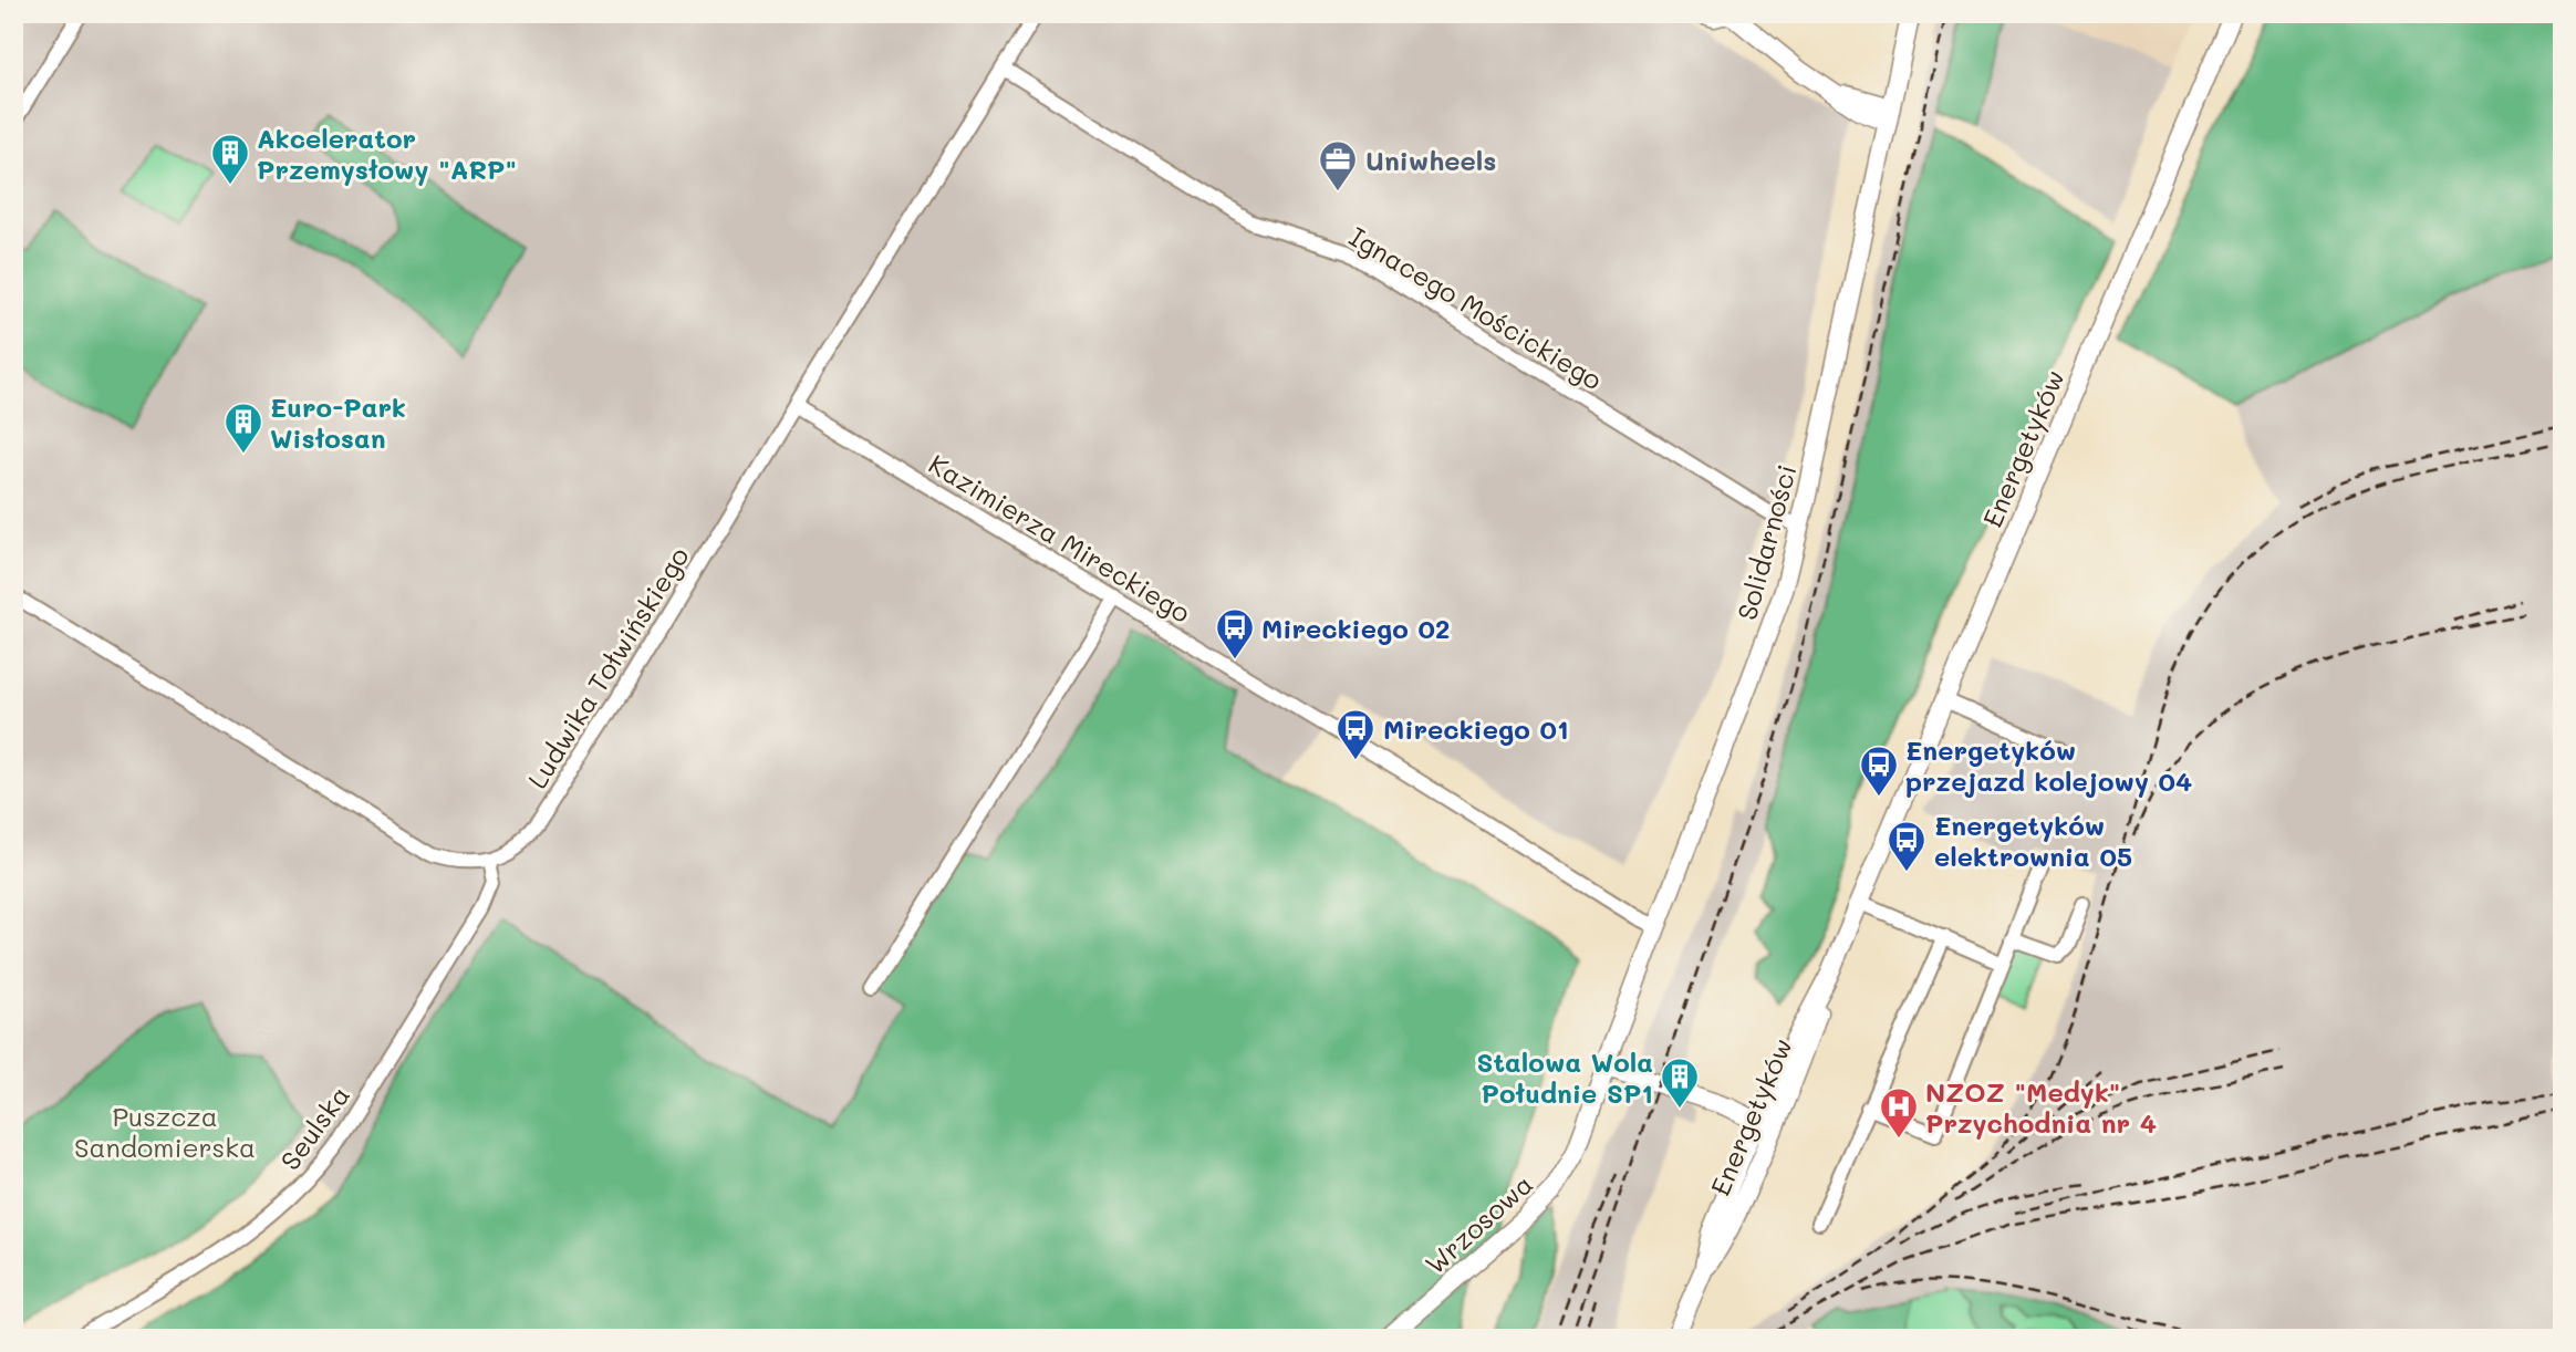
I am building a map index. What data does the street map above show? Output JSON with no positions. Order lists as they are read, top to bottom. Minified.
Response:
{"streets":{"street":["Ignacego Mościckiego","Energetyków","Kazimierza Mireckiego","Solidarności","Ludwika Tołwińskiego","Seulska","Wrzosowa"]},"crossings":[["Ignacego Mościckiego","Solidarności"],["Ignacego Mościckiego","Ludwika Tołwińskiego"],["Kazimierza Mireckiego","Solidarności"],["Kazimierza Mireckiego","Ludwika Tołwińskiego"],["Solidarności","Wrzosowa"],["Ludwika Tołwińskiego","Seulska"]],"parks":["Puszcza Sandomierska"],"places":{"building":["Akcelerator Przemysłowy \"ARP\"","Euro-Park Wisłosan","Stalowa Wola Południe SP1"],"office":["Uniwheels"],"bus stop":["Mireckiego 02","Mireckiego 01","Energetyków przejazd kolejowy 04","Energetyków elektrownia 05"],"hospital":["NZOZ \"Medyk\" Przychodnia nr 4"]}}
